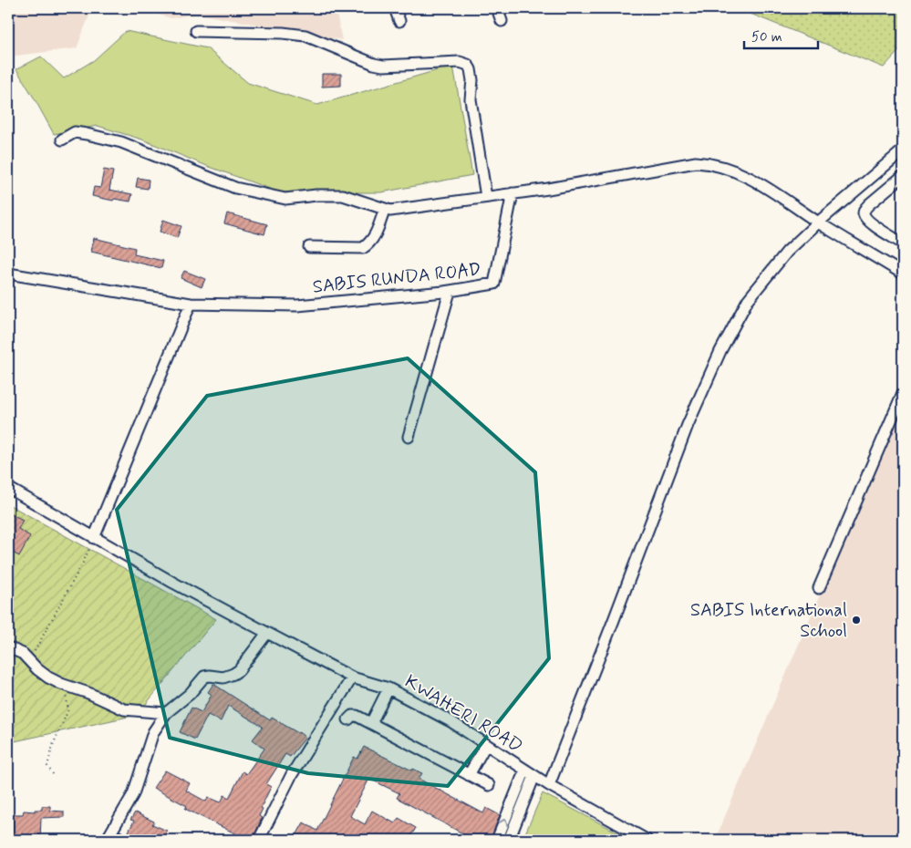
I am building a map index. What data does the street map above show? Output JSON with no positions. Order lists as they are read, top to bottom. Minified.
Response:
{"streets":{"street":["SABIS RUNDA ROAD","KWAHERI ROAD"]},"places":["SABIS International School"],"scale_bar":"50 m"}
